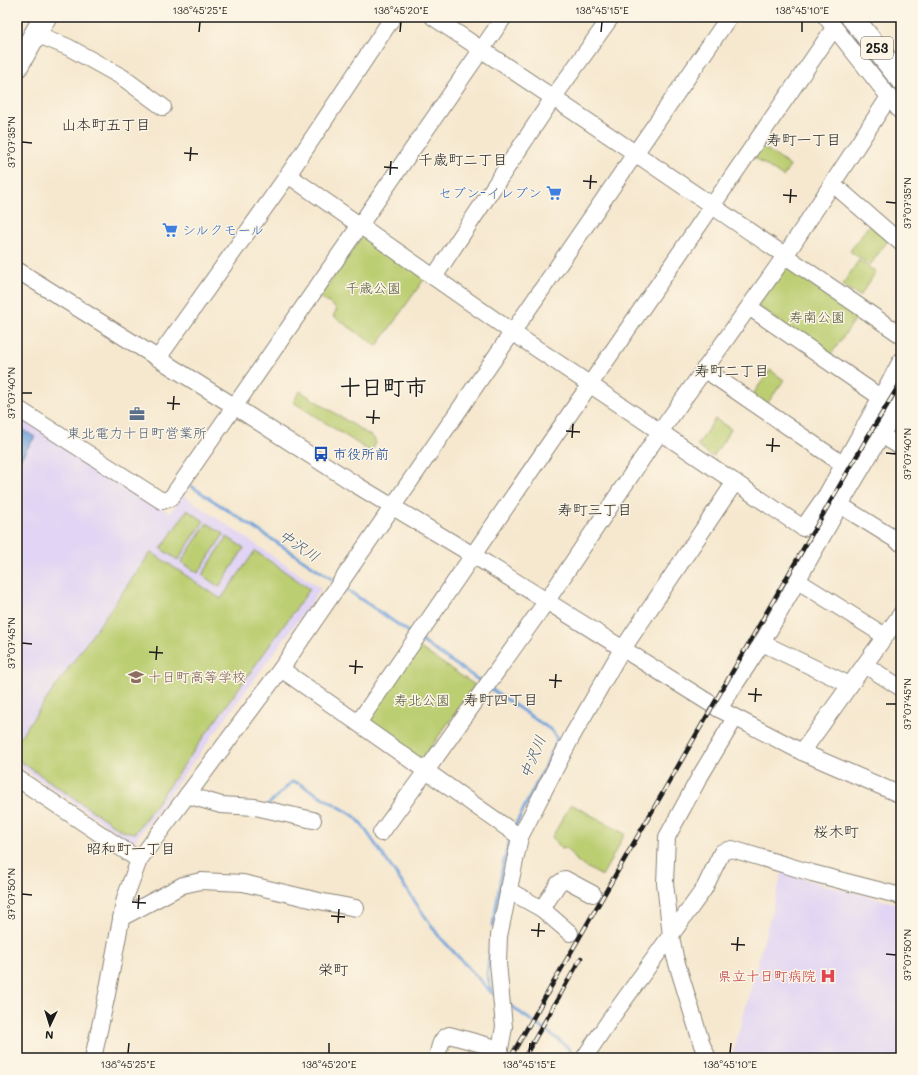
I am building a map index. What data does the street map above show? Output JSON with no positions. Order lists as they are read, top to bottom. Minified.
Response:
{"streets":{"highway":["253"]},"districts":["山本町五丁目","寿町一丁目","千歳町二丁目","寿町二丁目","十日町市","寿町三丁目","寿町四丁目","桜木町","昭和町一丁目","栄町"],"water":["中沢川"],"parks":["千歳公園","寿南公園","寿北公園"],"places":{"supermarket":["セブン-イレブン","シルクモール"],"office":["東北電力十日町営業所"],"bus stop":["市役所前"],"school or university":["十日町高等学校"],"hospital":["県立十日町病院"]},"north":"bottom","coordinates":["138°45'25\"E","138°45'20\"E","138°45'15\"E","138°45'10\"E","37°07'35\"N","37°07'40\"N","37°07'45\"N","37°07'50\"N"]}
